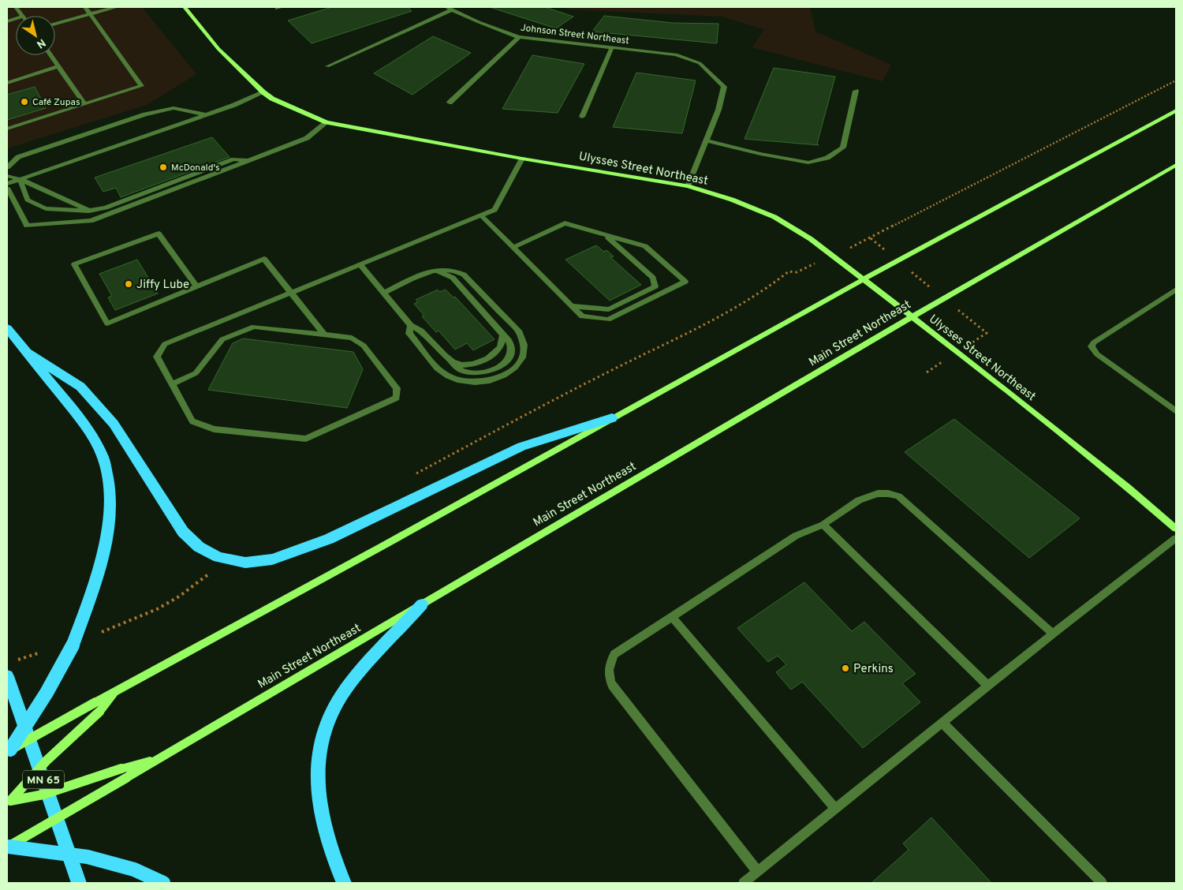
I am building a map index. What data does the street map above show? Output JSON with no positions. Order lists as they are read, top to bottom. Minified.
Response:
{"streets":{"highway":["MN 65"],"main road":["Ulysses Street Northeast","Main Street Northeast"],"street":["Johnson Street Northeast"]},"crossings":[["Ulysses Street Northeast","Main Street Northeast"]],"places":["Café Zupas","McDonald's","Jiffy Lube","Perkins"],"north":"bottom right"}
